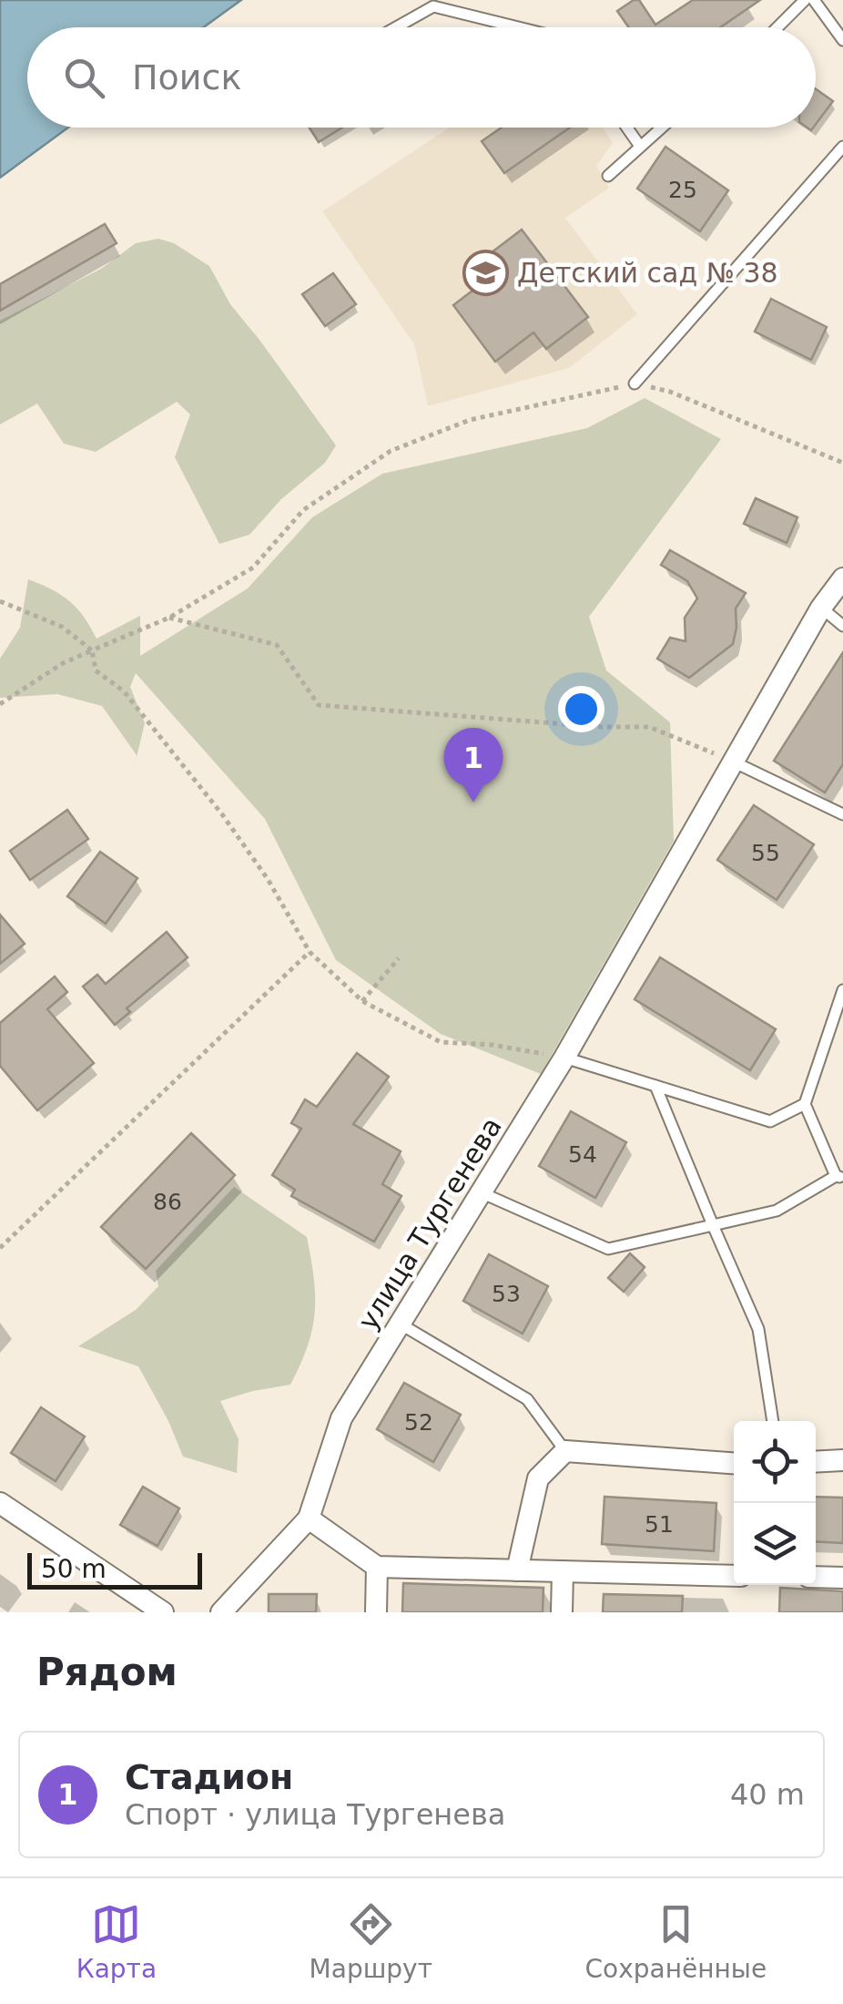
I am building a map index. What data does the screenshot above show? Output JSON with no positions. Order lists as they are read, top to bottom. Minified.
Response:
{"streets":{"street":["улица Тургенева"]},"places":{"school or university":["Детский сад № 38"]},"house_numbers":["25","55","54","86","53","52","51"],"scale_bar":"50 m","page":{"search":"Поиск","pins":"1","scale":"50 m","heading":"Рядом","list":[{"mark":"1","name":"Стадион","note":"Спорт · улица Тургенева","value":"40 m"}],"nav":["Карта","Маршрут","Сохранённые"]}}
